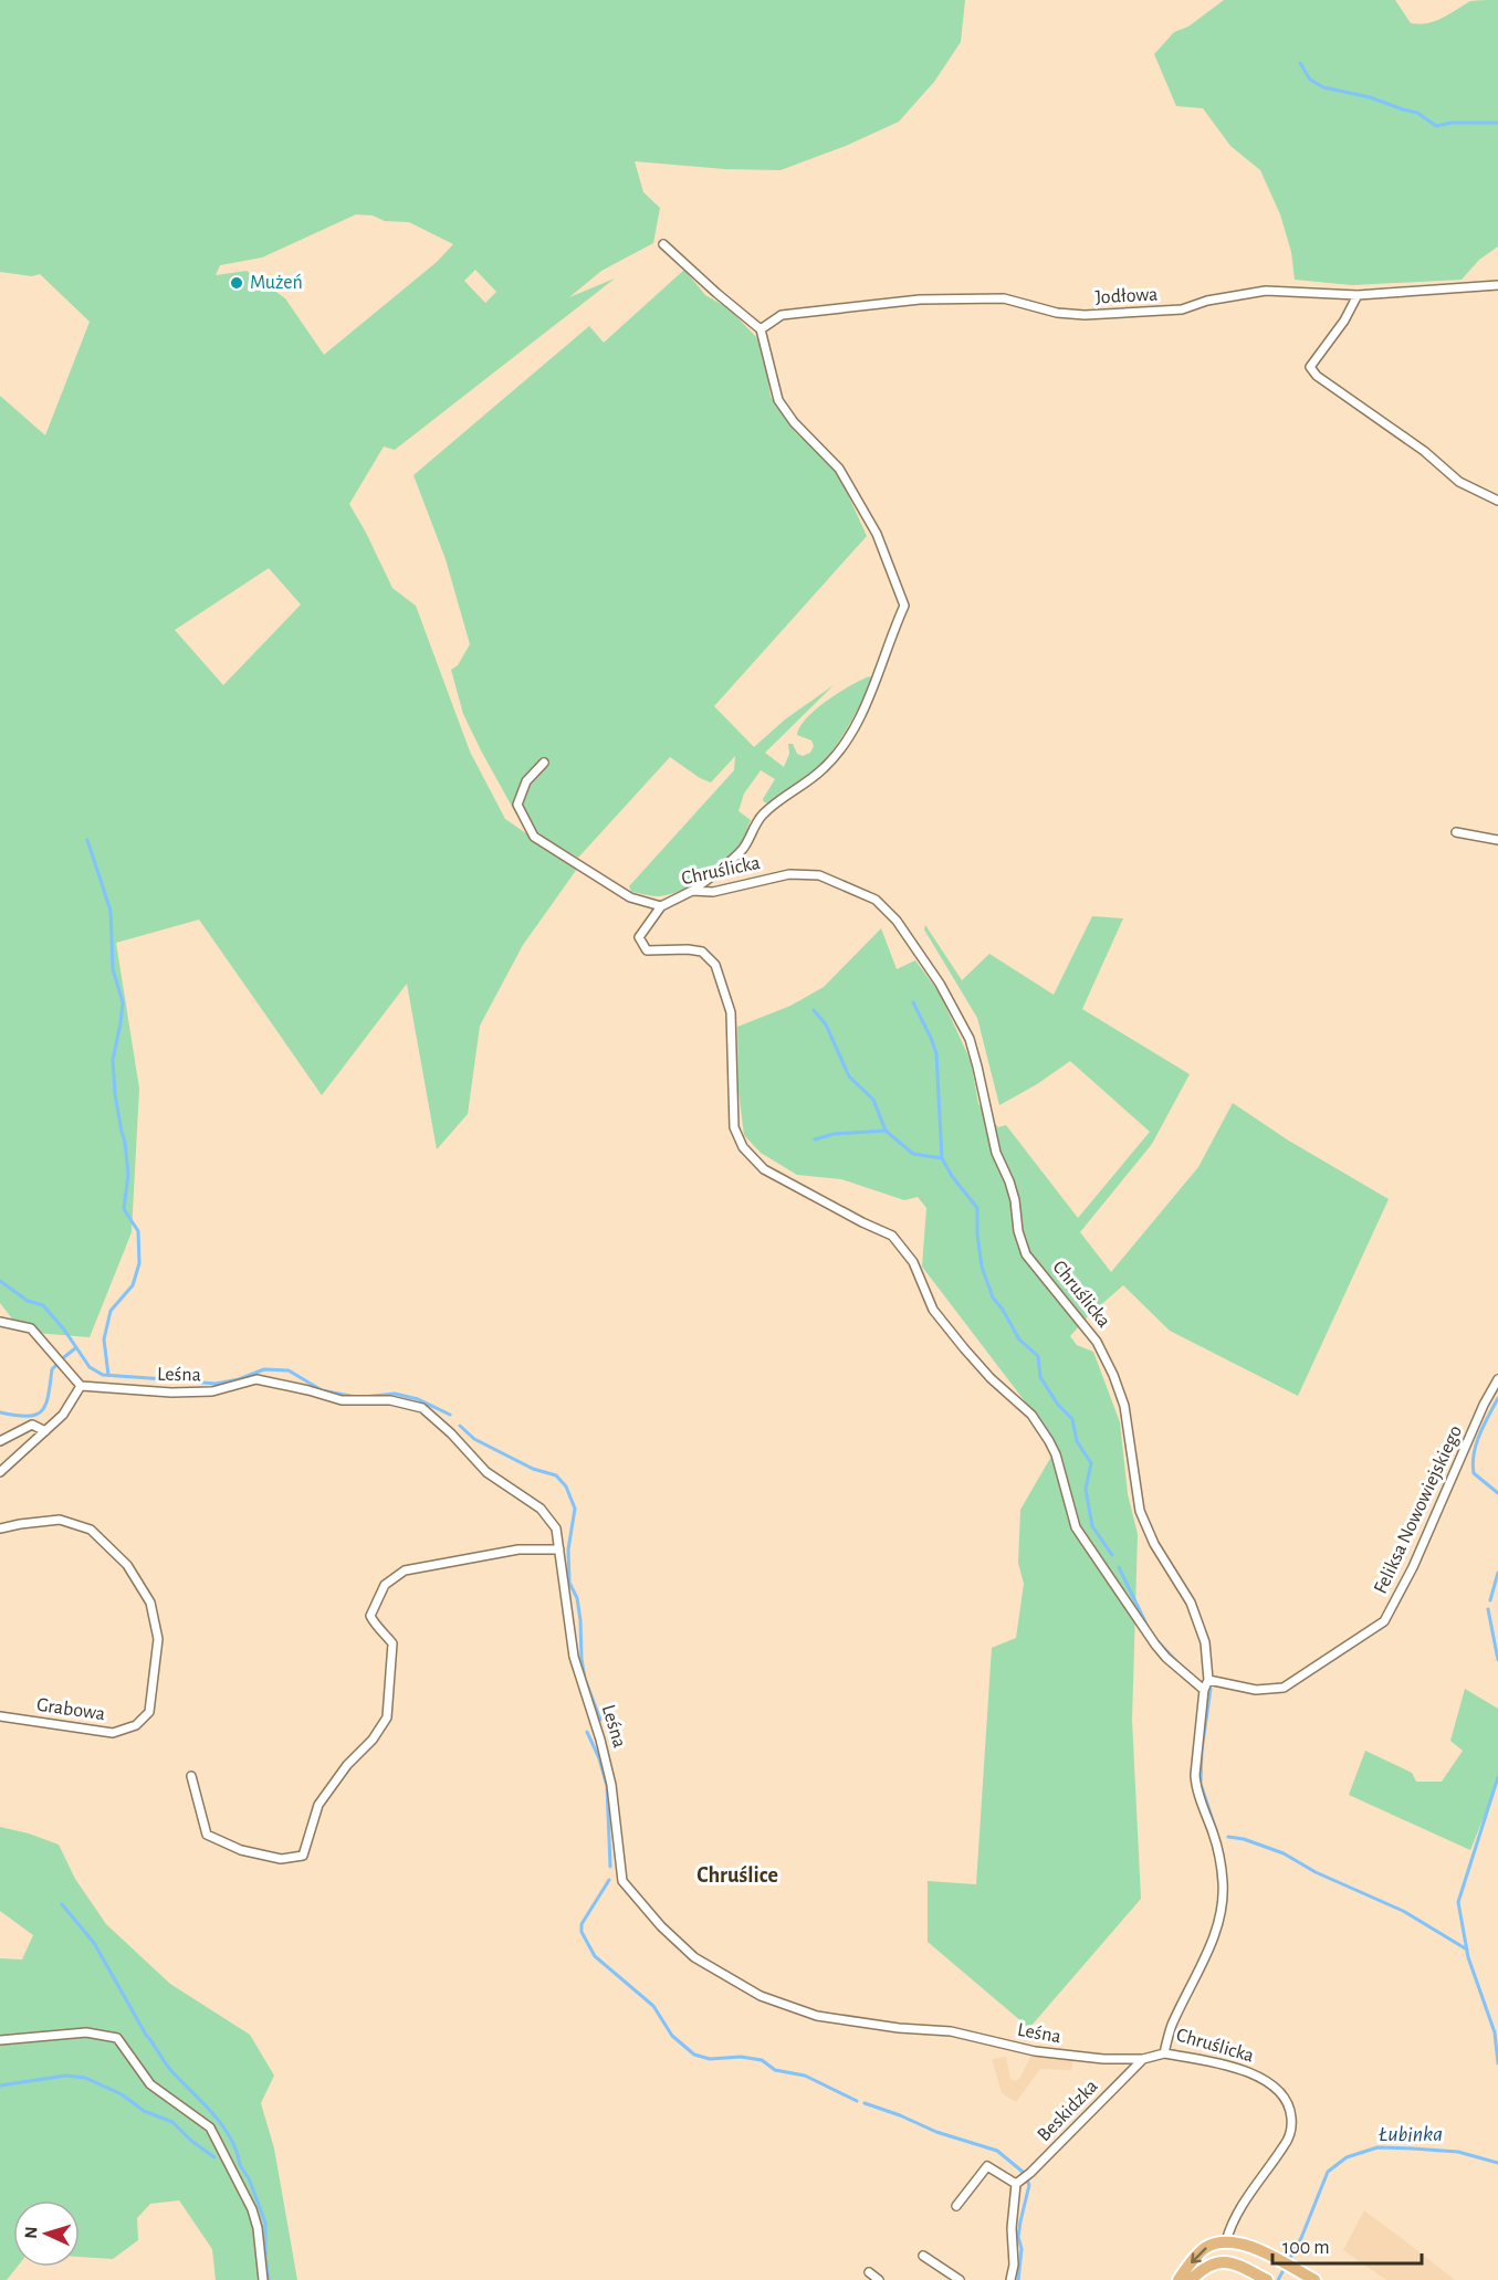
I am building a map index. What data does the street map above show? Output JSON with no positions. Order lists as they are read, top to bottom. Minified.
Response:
{"streets":{"street":["Jodłowa","Chruślicka","Leśna","Feliksa Nowowiejskiego","Grabowa","Beskidzka"]},"crossings":[["Chruślicka","Leśna"],["Chruślicka","Feliksa Nowowiejskiego"],["Leśna","Beskidzka"]],"districts":["Chruślice"],"water":["Łubinka"],"places":["Mużeń"],"scale_bar":"100 m","north":"left"}
